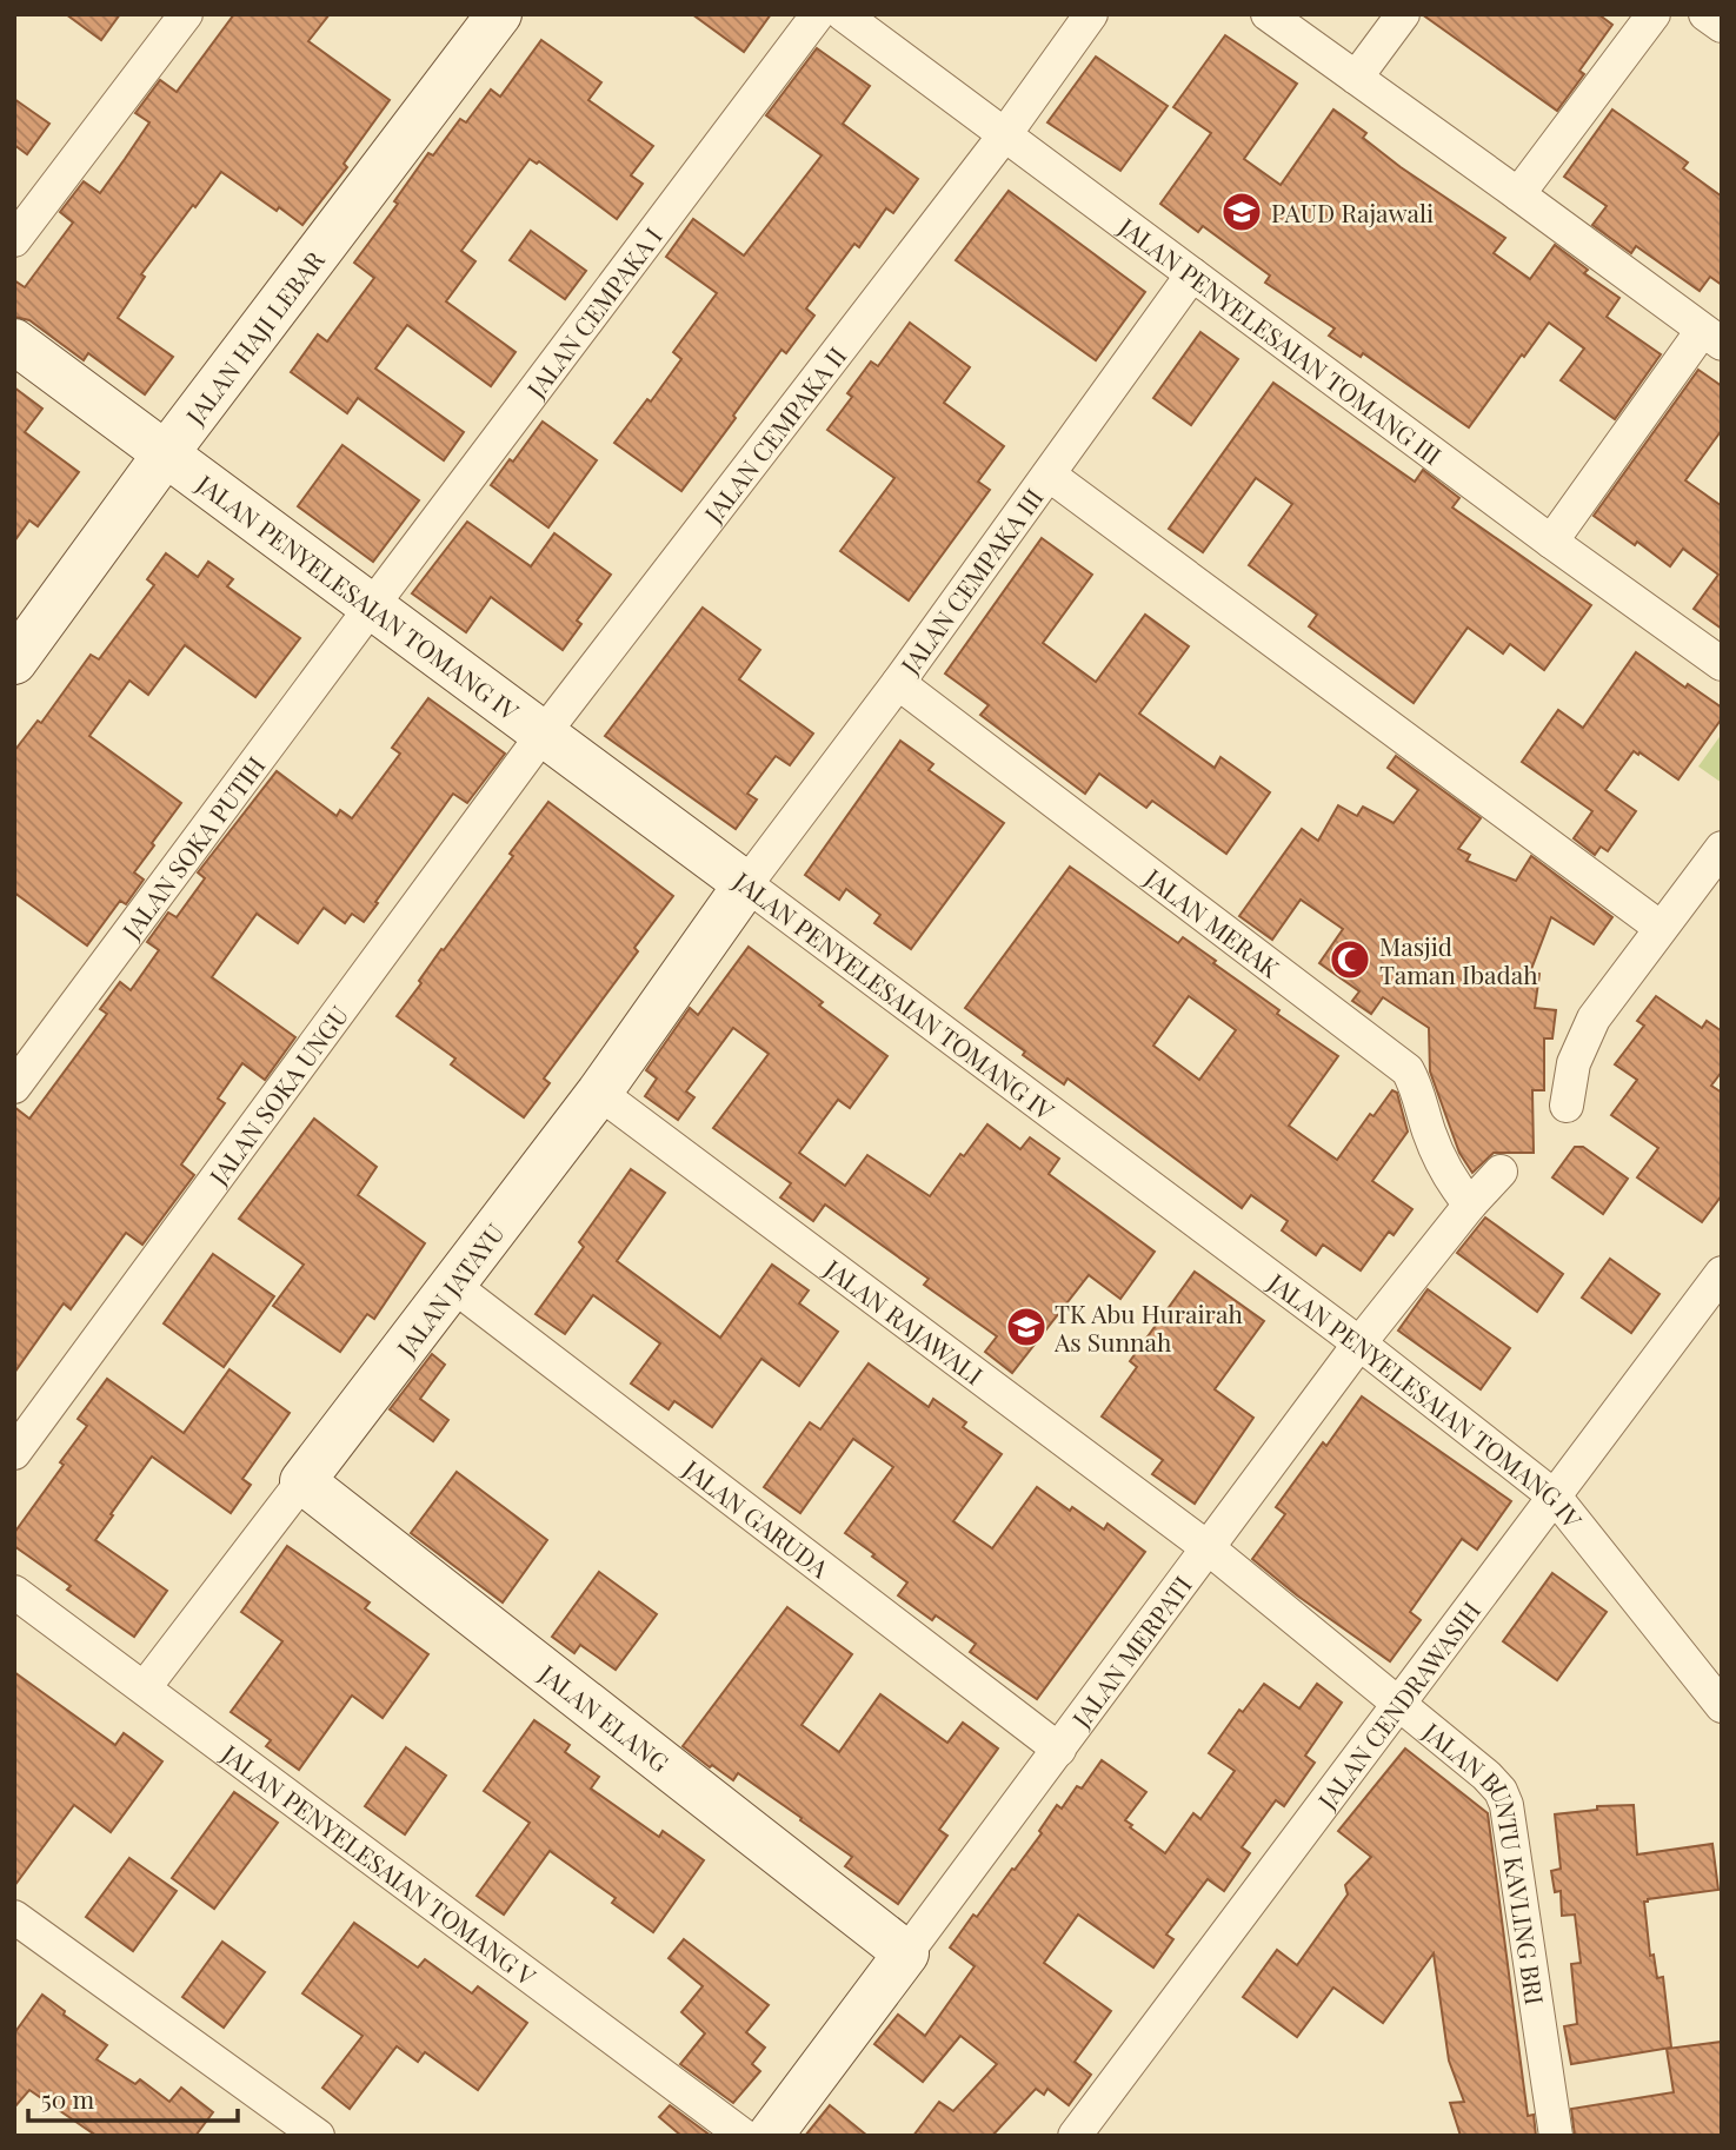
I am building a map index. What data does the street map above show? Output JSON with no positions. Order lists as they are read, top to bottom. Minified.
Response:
{"streets":{"street":["JALAN CEMPAKA I","JALAN HAJI LEBAR","JALAN PENYELESAIAN TOMANG III","JALAN CEMPAKA II","JALAN CEMPAKA III","JALAN PENYELESAIAN TOMANG IV","JALAN SOKA PUTIH","JALAN MERAK","JALAN SOKA UNGU","JALAN JATAYU","JALAN RAJAWALI","JALAN GARUDA","JALAN MERPATI","JALAN CENDRAWASIH","JALAN ELANG","JALAN PENYELESAIAN TOMANG V","JALAN BUNTU KAVLING BRI"]},"crossings":[["JALAN CEMPAKA I","JALAN PENYELESAIAN TOMANG IV"],["JALAN CEMPAKA I","JALAN SOKA PUTIH"],["JALAN HAJI LEBAR","JALAN PENYELESAIAN TOMANG IV"],["JALAN PENYELESAIAN TOMANG III","JALAN CEMPAKA II"],["JALAN PENYELESAIAN TOMANG III","JALAN CEMPAKA III"],["JALAN CEMPAKA II","JALAN PENYELESAIAN TOMANG IV"],["JALAN CEMPAKA II","JALAN SOKA UNGU"],["JALAN CEMPAKA III","JALAN PENYELESAIAN TOMANG IV"],["JALAN CEMPAKA III","JALAN MERAK"],["JALAN CEMPAKA III","JALAN JATAYU"],["JALAN PENYELESAIAN TOMANG IV","JALAN SOKA PUTIH"],["JALAN PENYELESAIAN TOMANG IV","JALAN SOKA UNGU"],["JALAN PENYELESAIAN TOMANG IV","JALAN JATAYU"],["JALAN PENYELESAIAN TOMANG IV","JALAN MERPATI"],["JALAN PENYELESAIAN TOMANG IV","JALAN CENDRAWASIH"],["JALAN MERAK","JALAN MERPATI"],["JALAN JATAYU","JALAN RAJAWALI"],["JALAN JATAYU","JALAN GARUDA"],["JALAN JATAYU","JALAN ELANG"],["JALAN JATAYU","JALAN PENYELESAIAN TOMANG V"],["JALAN RAJAWALI","JALAN MERPATI"],["JALAN RAJAWALI","JALAN BUNTU KAVLING BRI"],["JALAN GARUDA","JALAN MERPATI"],["JALAN MERPATI","JALAN ELANG"],["JALAN MERPATI","JALAN BUNTU KAVLING BRI"],["JALAN CENDRAWASIH","JALAN BUNTU KAVLING BRI"]],"places":{"school or university":["PAUD Rajawali","TK Abu Hurairah As Sunnah"],"mosque":["Masjid Taman Ibadah"]},"scale_bar":"50 m"}
